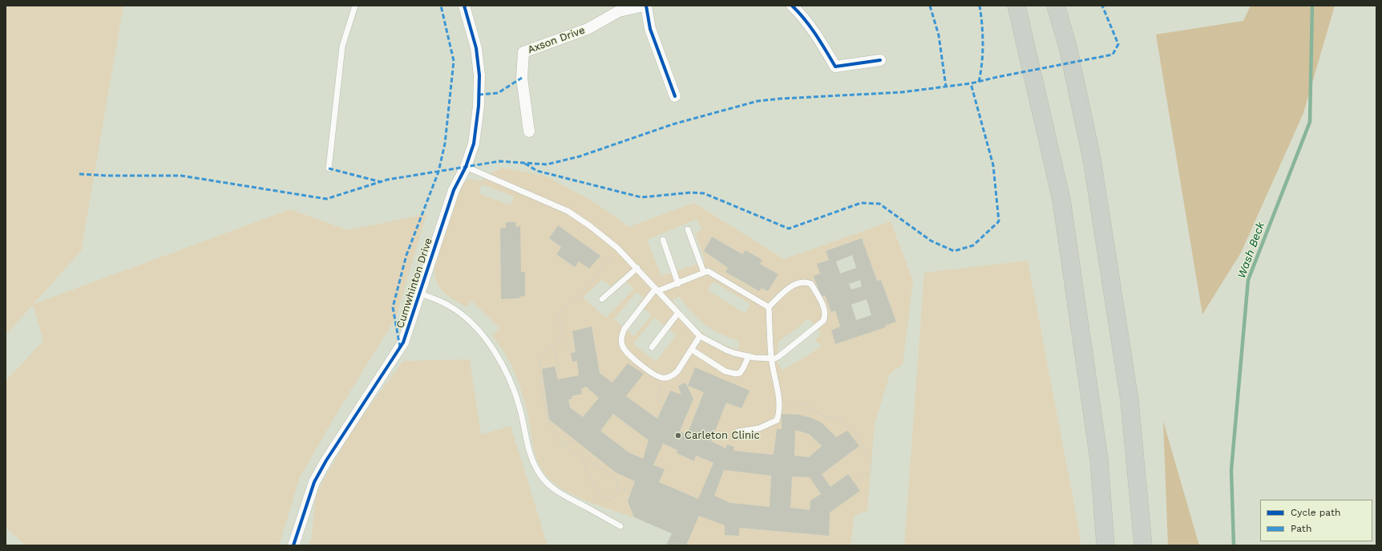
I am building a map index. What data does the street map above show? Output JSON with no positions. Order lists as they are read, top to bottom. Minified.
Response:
{"streets":{"street":["Axson Drive","Cumwhinton Drive"]},"water":["Wash Beck"],"places":["Carleton Clinic"],"legend":["Cycle path","Path"]}
